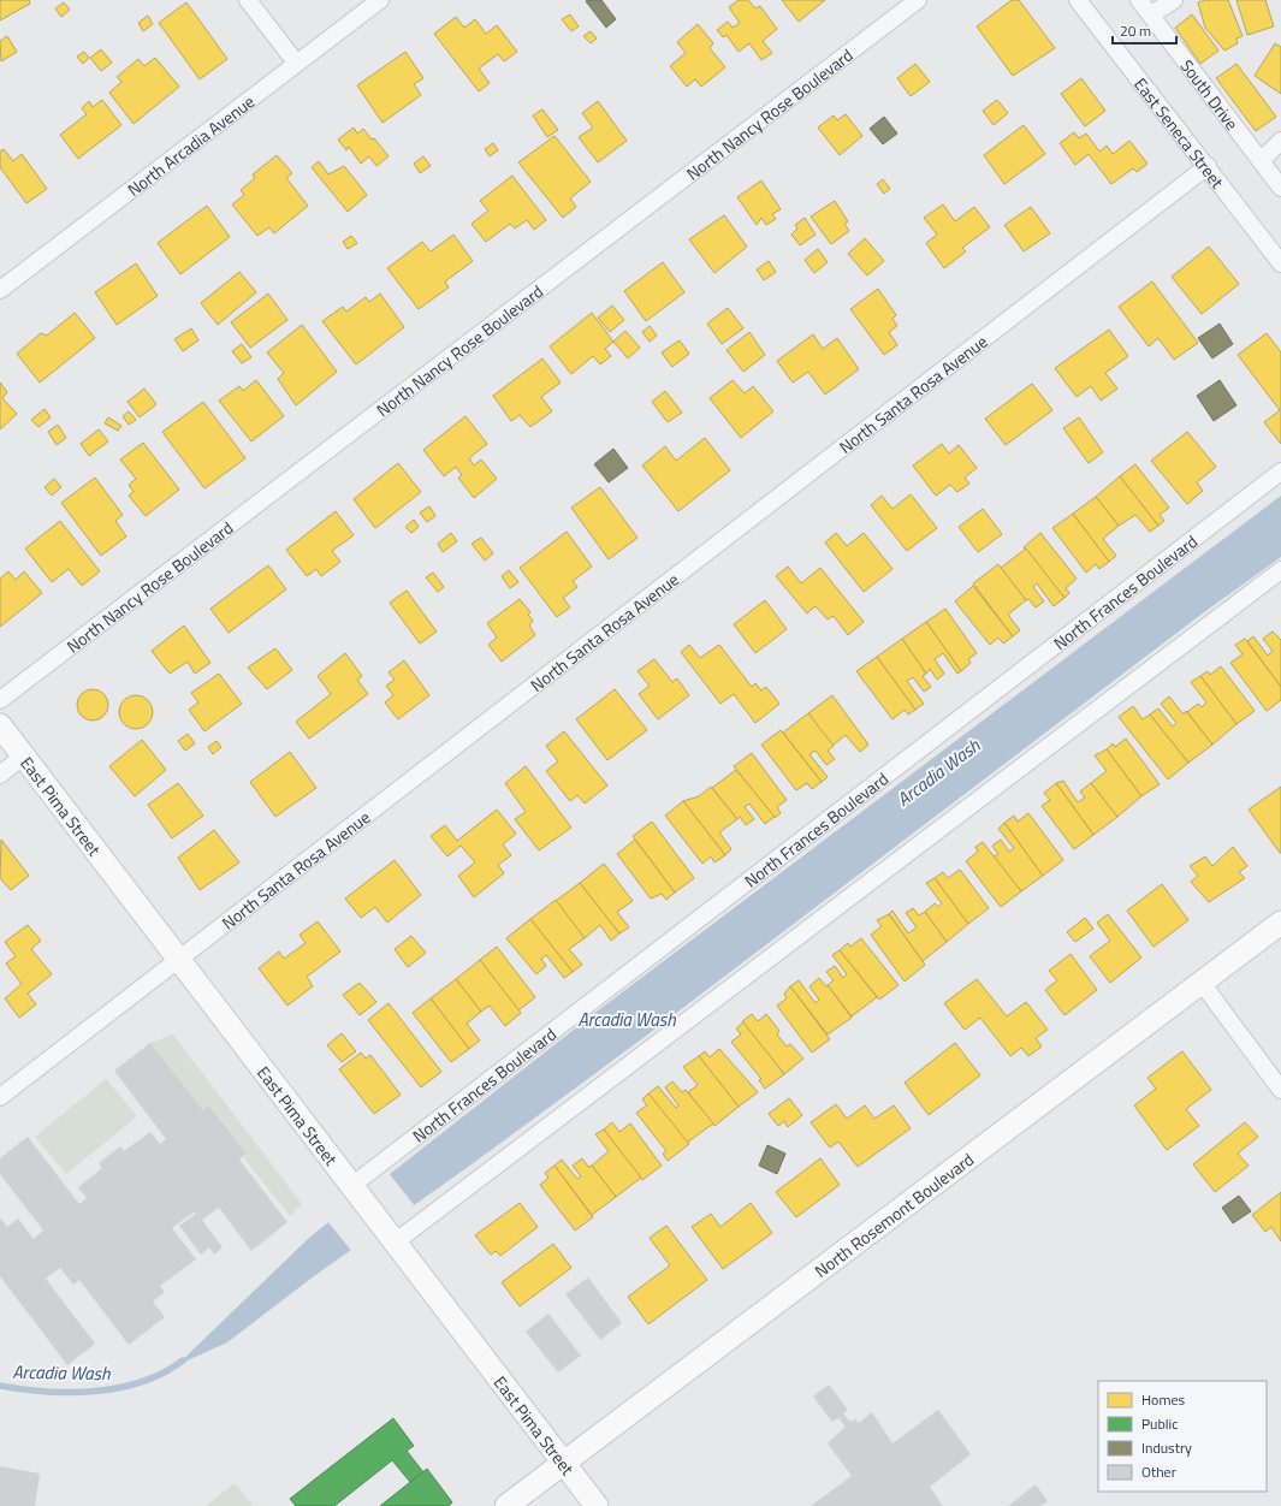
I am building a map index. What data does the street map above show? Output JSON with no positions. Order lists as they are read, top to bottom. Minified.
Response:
{"streets":{"street":["South Drive","North Nancy Rose Boulevard","East Seneca Street","North Arcadia Avenue","North Santa Rosa Avenue","North Frances Boulevard","East Pima Street","North Rosemont Boulevard"]},"crossings":[["East Seneca Street","North Santa Rosa Avenue"],["North Santa Rosa Avenue","East Pima Street"],["North Frances Boulevard","East Pima Street"],["East Pima Street","North Rosemont Boulevard"]],"water":["Arcadia Wash"],"legend":["Homes","Public","Industry","Other"],"scale_bar":"20 m"}
